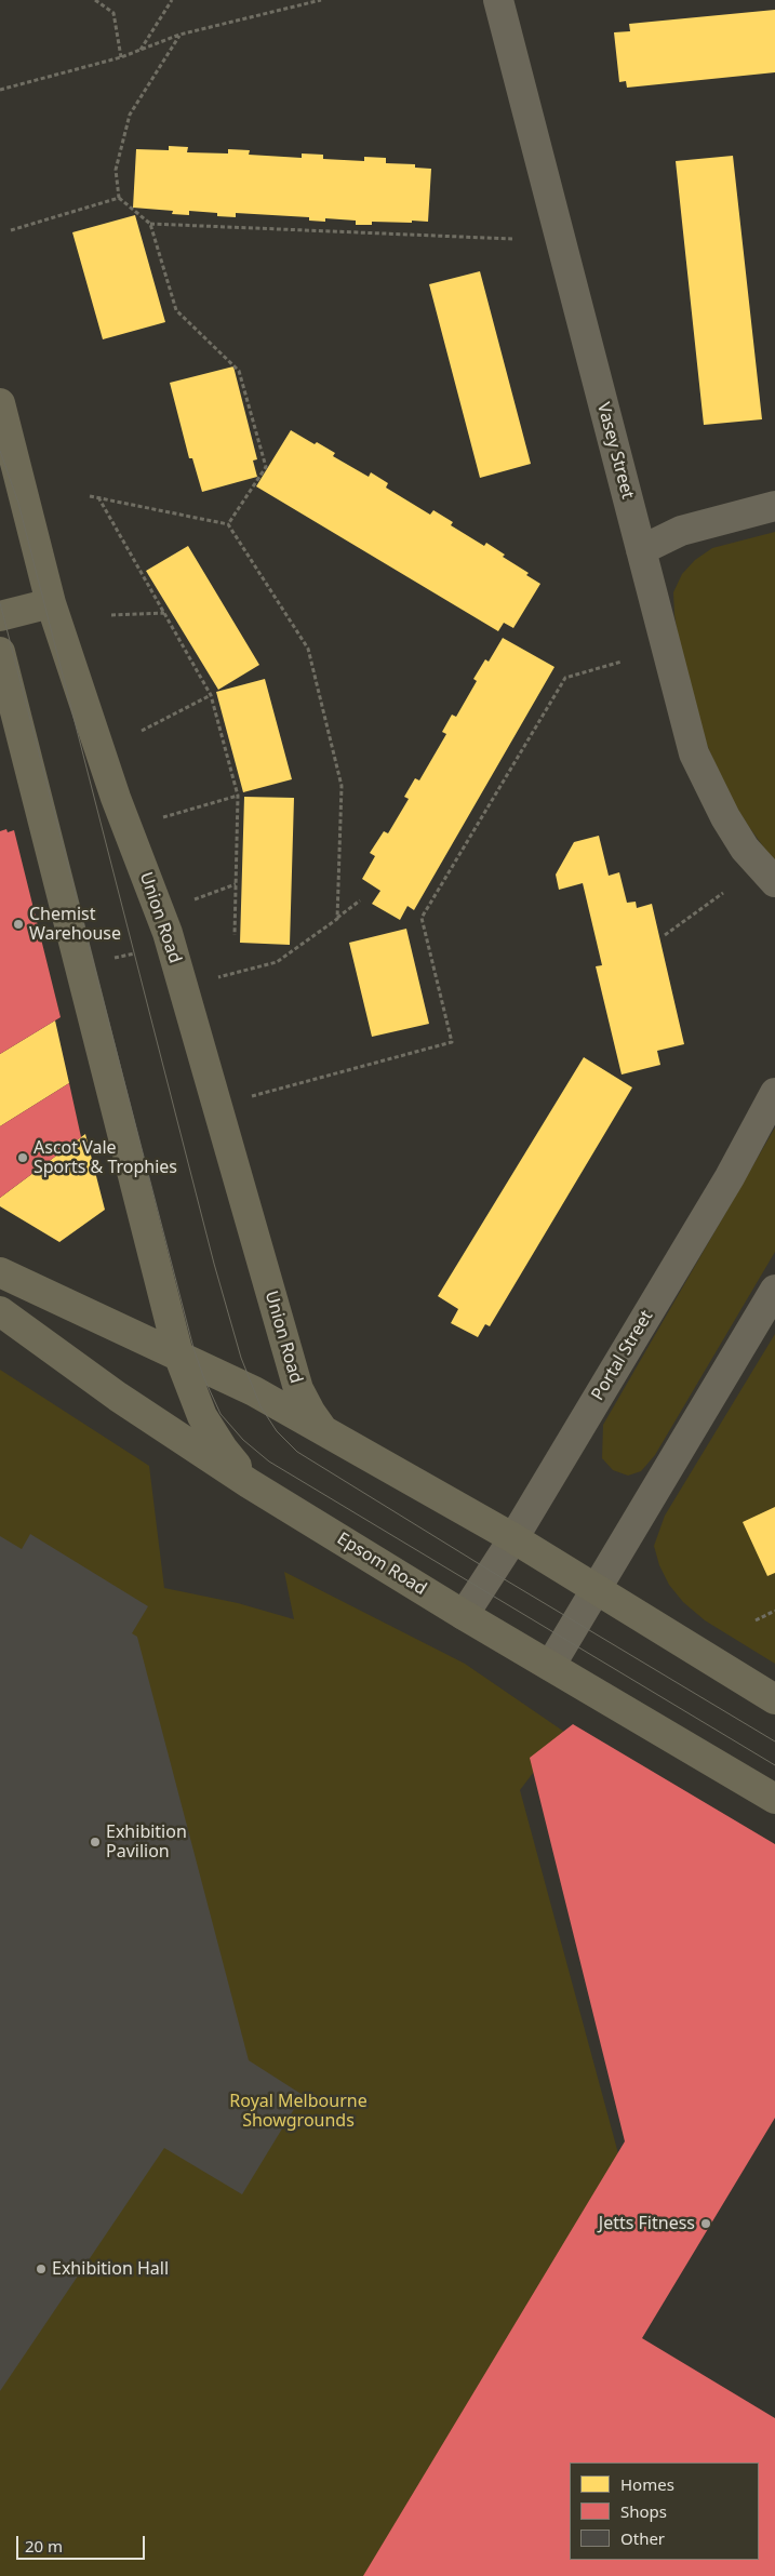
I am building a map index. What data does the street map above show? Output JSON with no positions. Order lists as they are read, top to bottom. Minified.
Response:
{"streets":{"main road":["Union Road","Epsom Road"],"street":["Vasey Street","Portal Street"]},"crossings":[["Portal Street","Epsom Road"]],"parks":["Royal Melbourne Showgrounds"],"places":["Chemist Warehouse","Ascot Vale Sports & Trophies","Exhibition Pavilion","Jetts Fitness","Exhibition Hall"],"legend":["Homes","Shops","Other"],"scale_bar":"20 m"}
